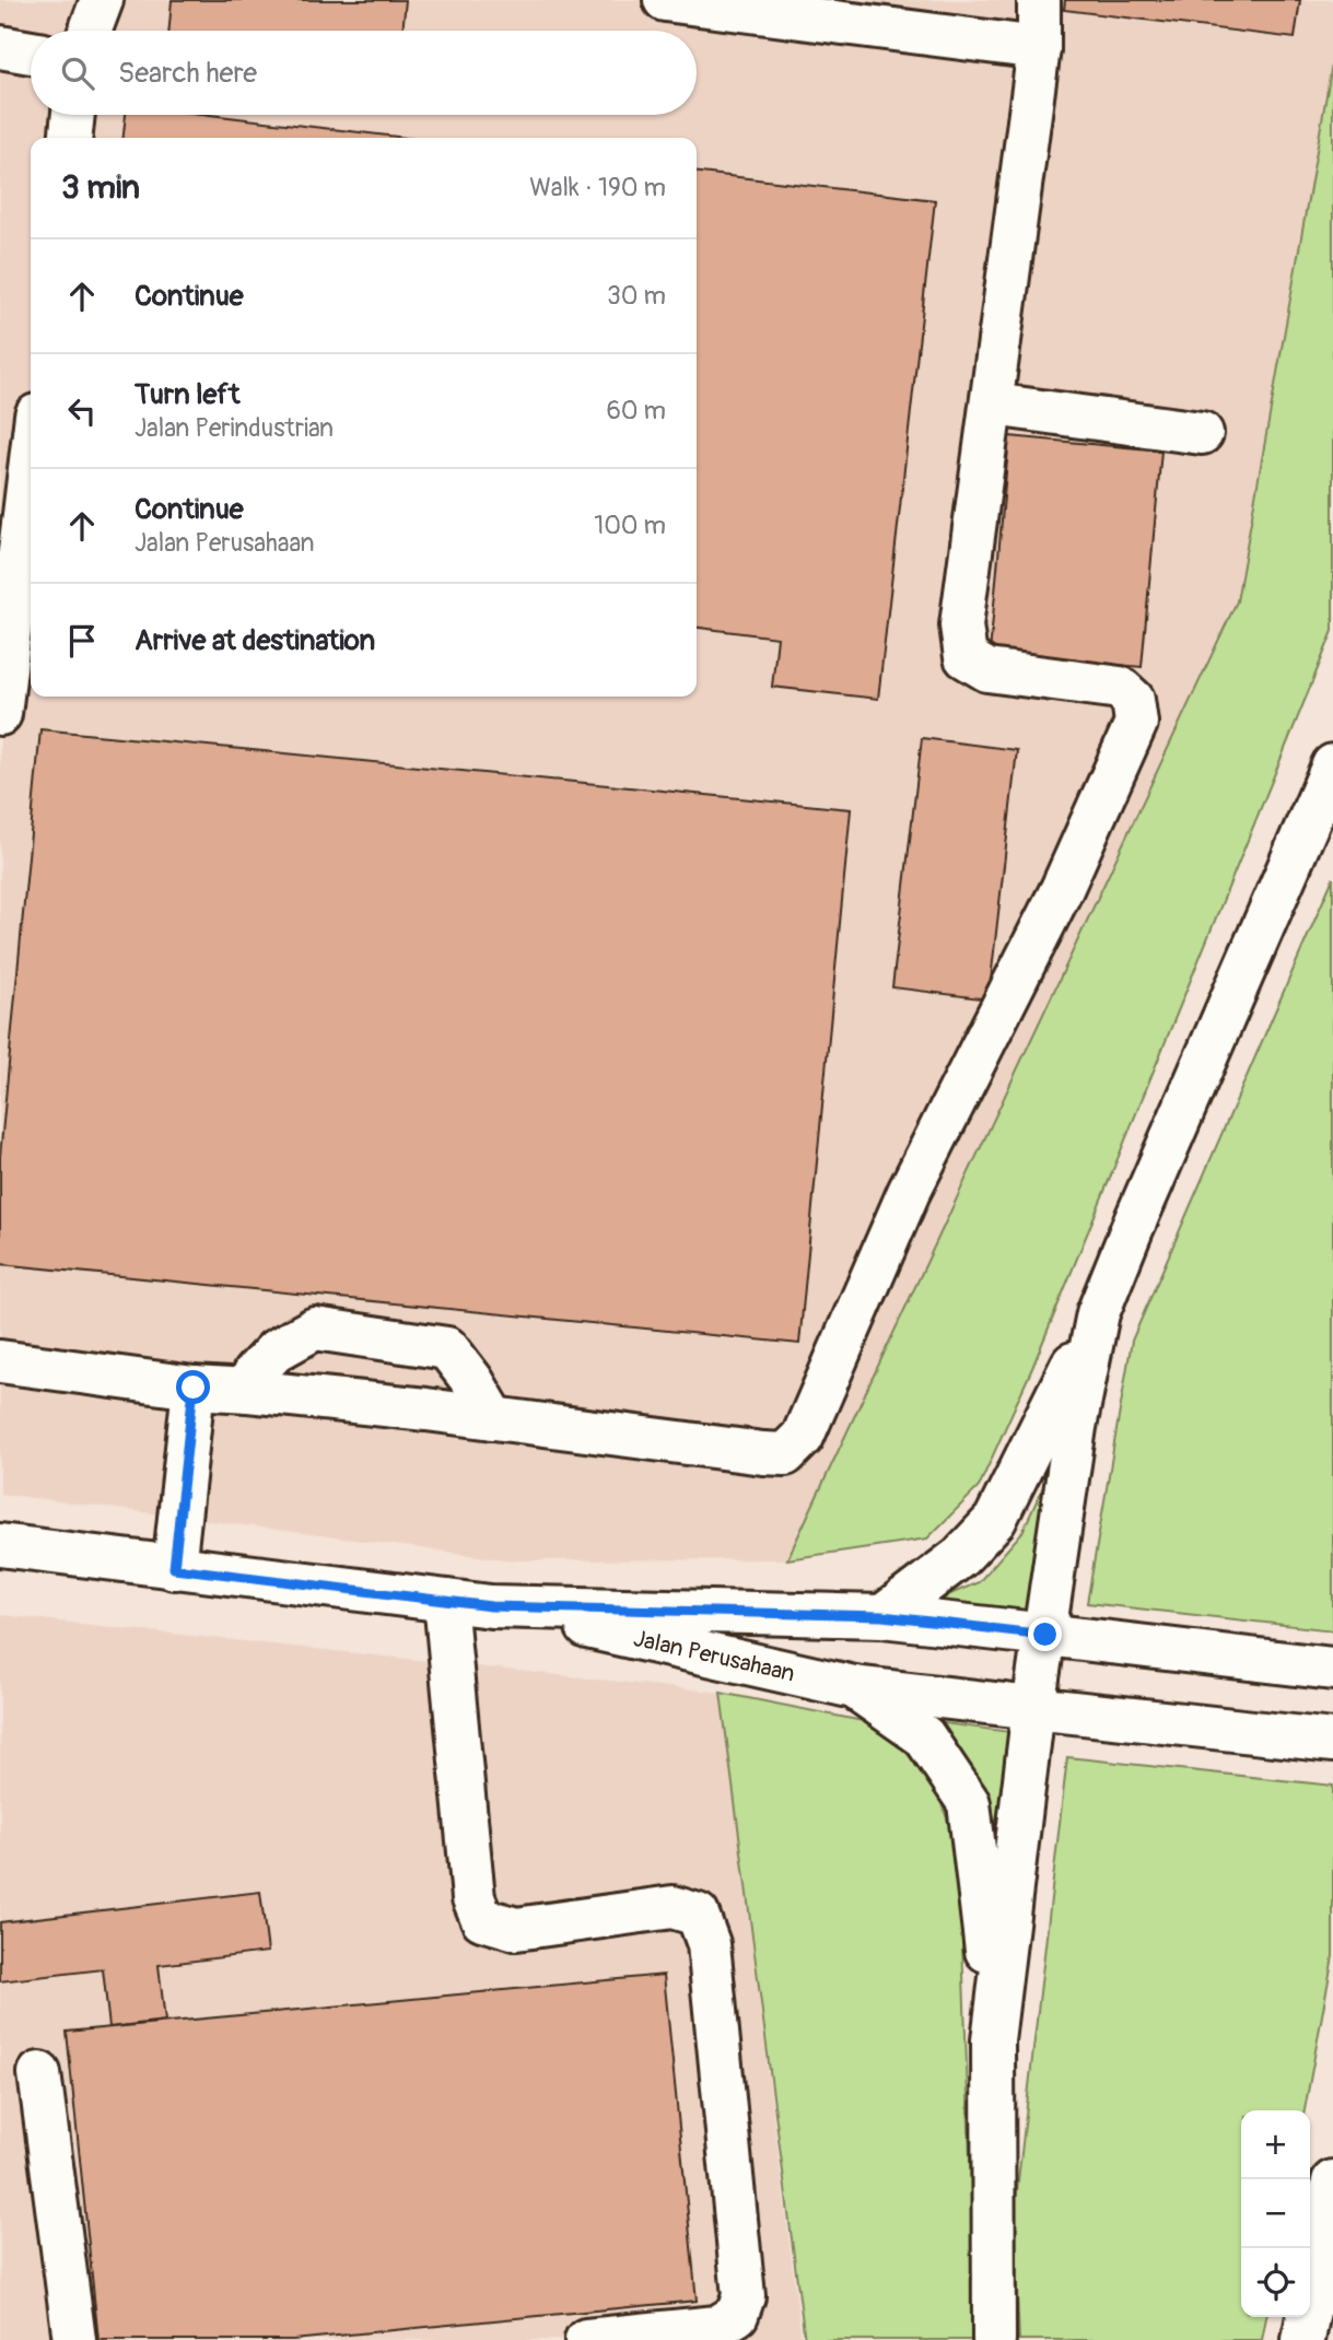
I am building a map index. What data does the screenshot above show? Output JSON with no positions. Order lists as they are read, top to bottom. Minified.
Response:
{"streets":{"main road":["Jalan Perusahaan"]},"page":{"search":"Search here","heading":["3 min","Walk · 190 m"],"list":[["Continue","30 m"],["Turn left","Jalan Perindustrian","60 m"],["Continue","Jalan Perusahaan","100 m"],"Arrive at destination"],"map_buttons":["+","−"]}}
